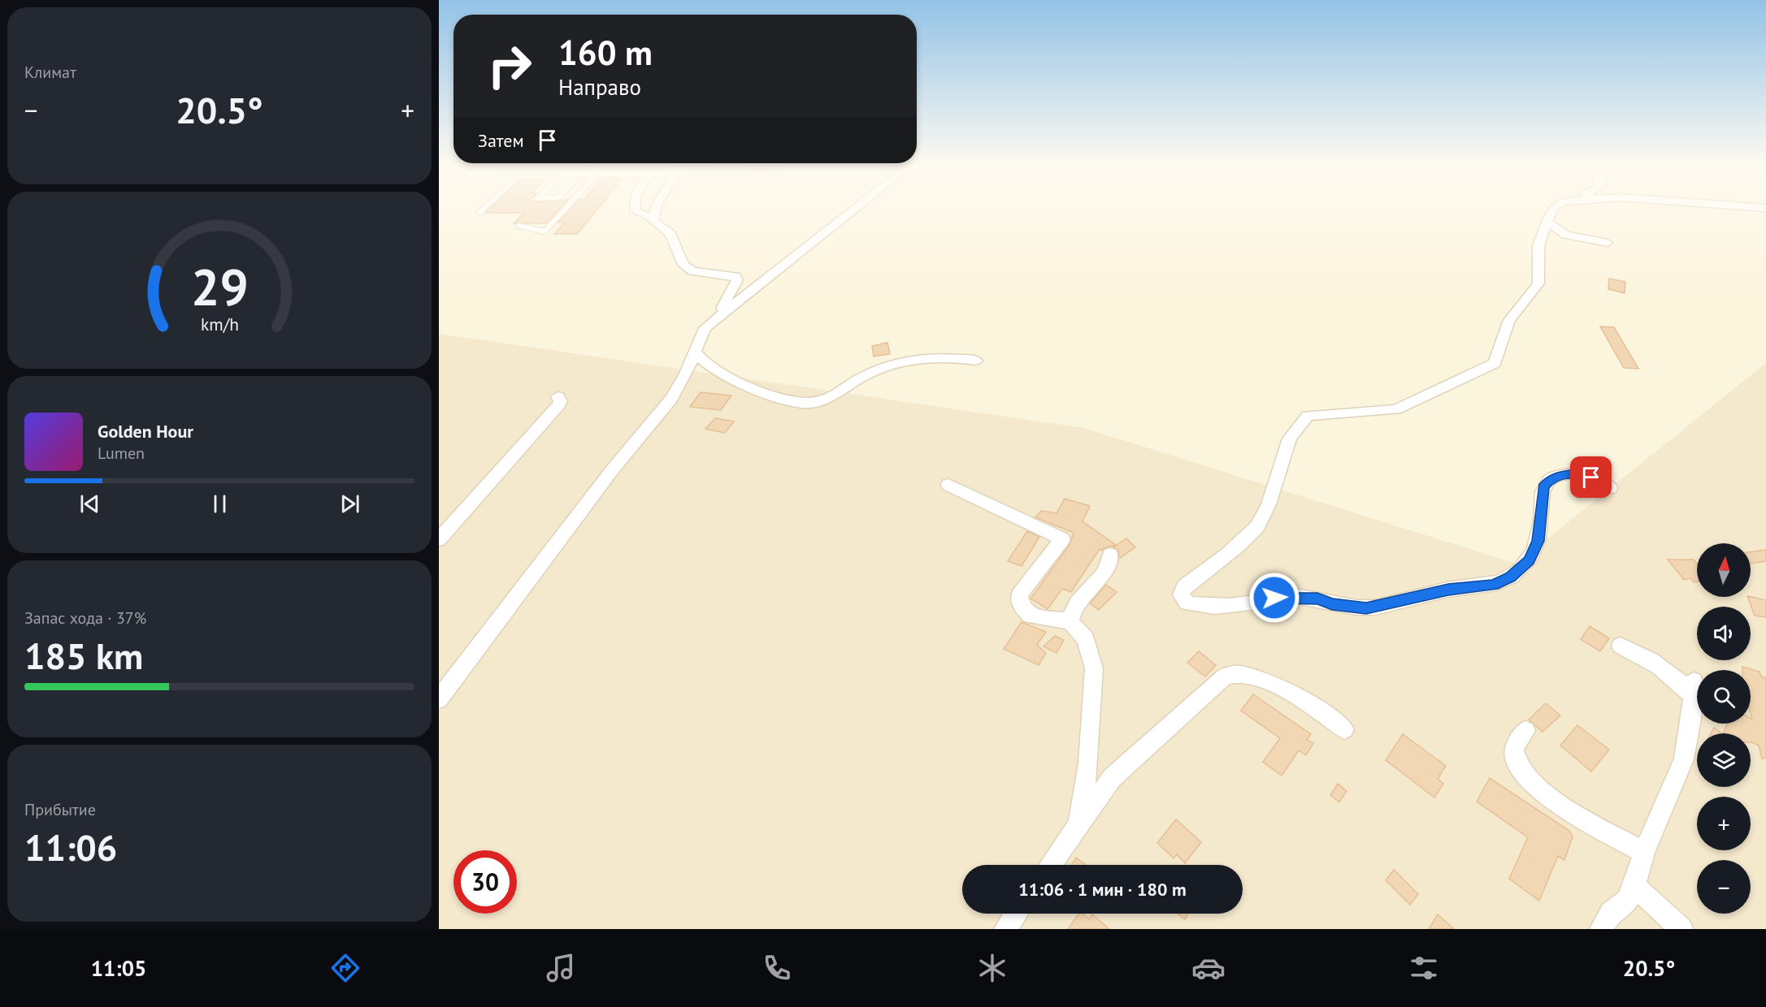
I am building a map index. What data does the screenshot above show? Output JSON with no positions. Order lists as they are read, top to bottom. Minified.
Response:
{"north":"top","page":{"tile":["Климат",["Запас хода · 37%","185 km"],["Прибытие","11:06"]],"turn":["160 m","Направо"],"heat":["−","20.5°","+"],"then":"Затем","song":["Golden Hour","Lumen"],"map_buttons":["+","−"],"limit":"30","trip":"11:06 · 1 мин · 180 m","tabs":["11:05","20.5°"],"gauge":["29","km/h"]}}
